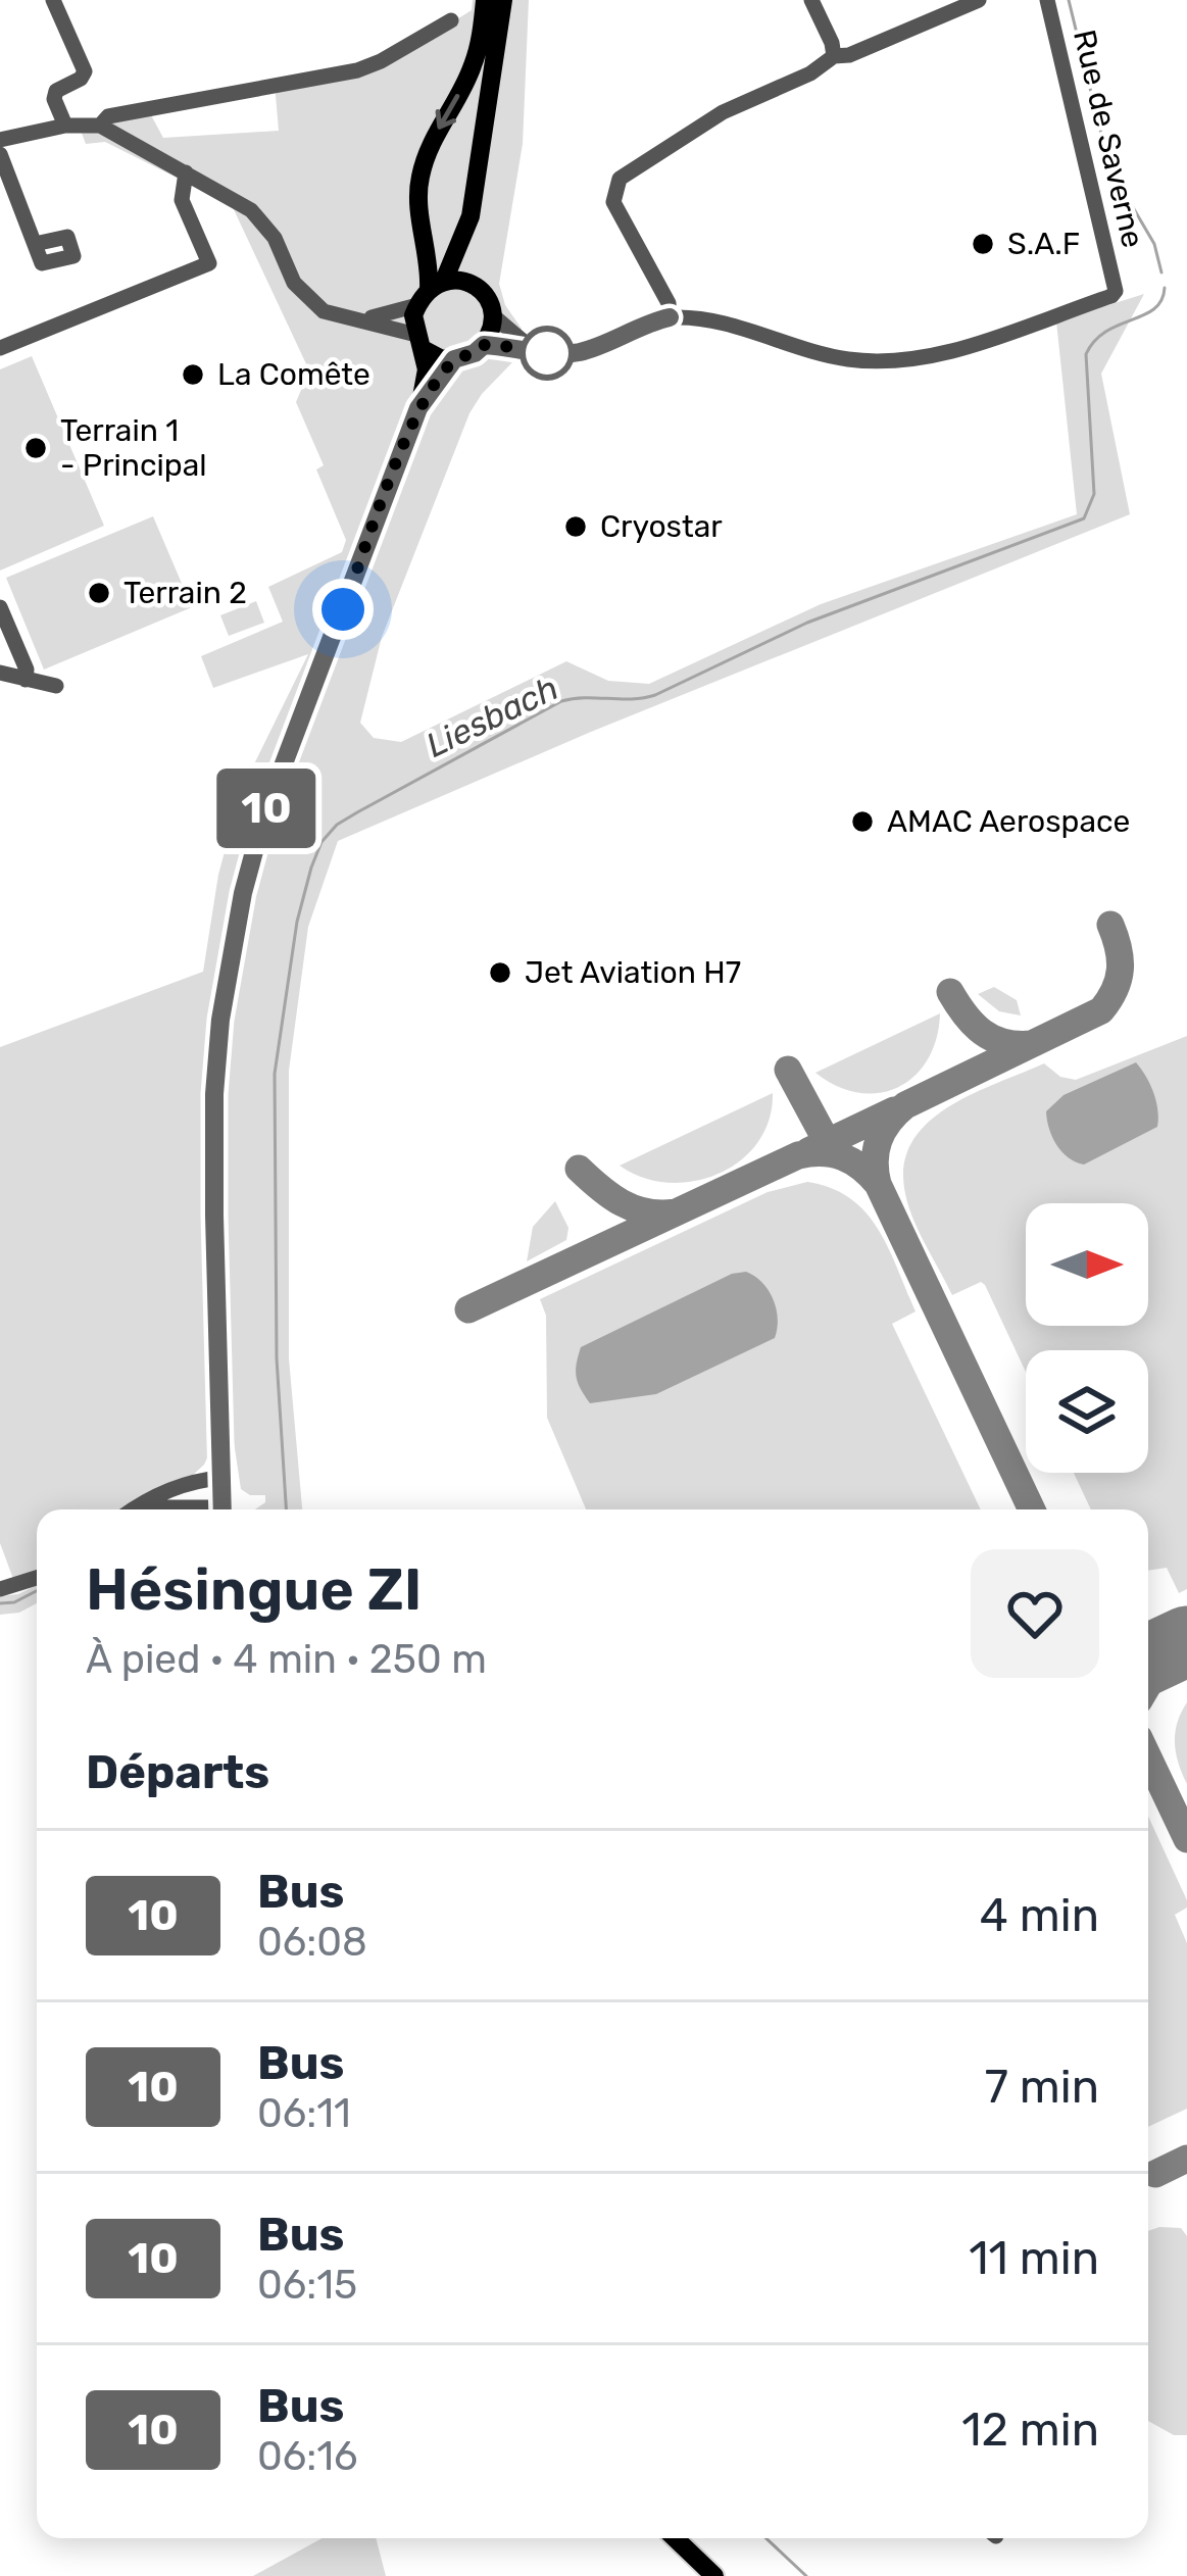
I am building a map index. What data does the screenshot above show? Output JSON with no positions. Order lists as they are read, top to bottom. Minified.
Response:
{"streets":{"street":["Rue de Saverne"]},"water":["Liesbach"],"places":["S.A.F","La Comête","Terrain 1 - Principal","Cryostar","Terrain 2","AMAC Aerospace","Jet Aviation H7"],"lines":["bus line 10"],"north":"right","page":{"on_map":"10","heading":[["Hésingue ZI","À pied · 4 min · 250 m"],"Départs"],"list":[{"mark":"10","name":"Bus","note":"06:08","value":"4 min"},{"mark":"10","name":"Bus","note":"06:11","value":"7 min"},{"mark":"10","name":"Bus","note":"06:15","value":"11 min"},{"mark":"10","name":"Bus","note":"06:16","value":"12 min"}]}}
